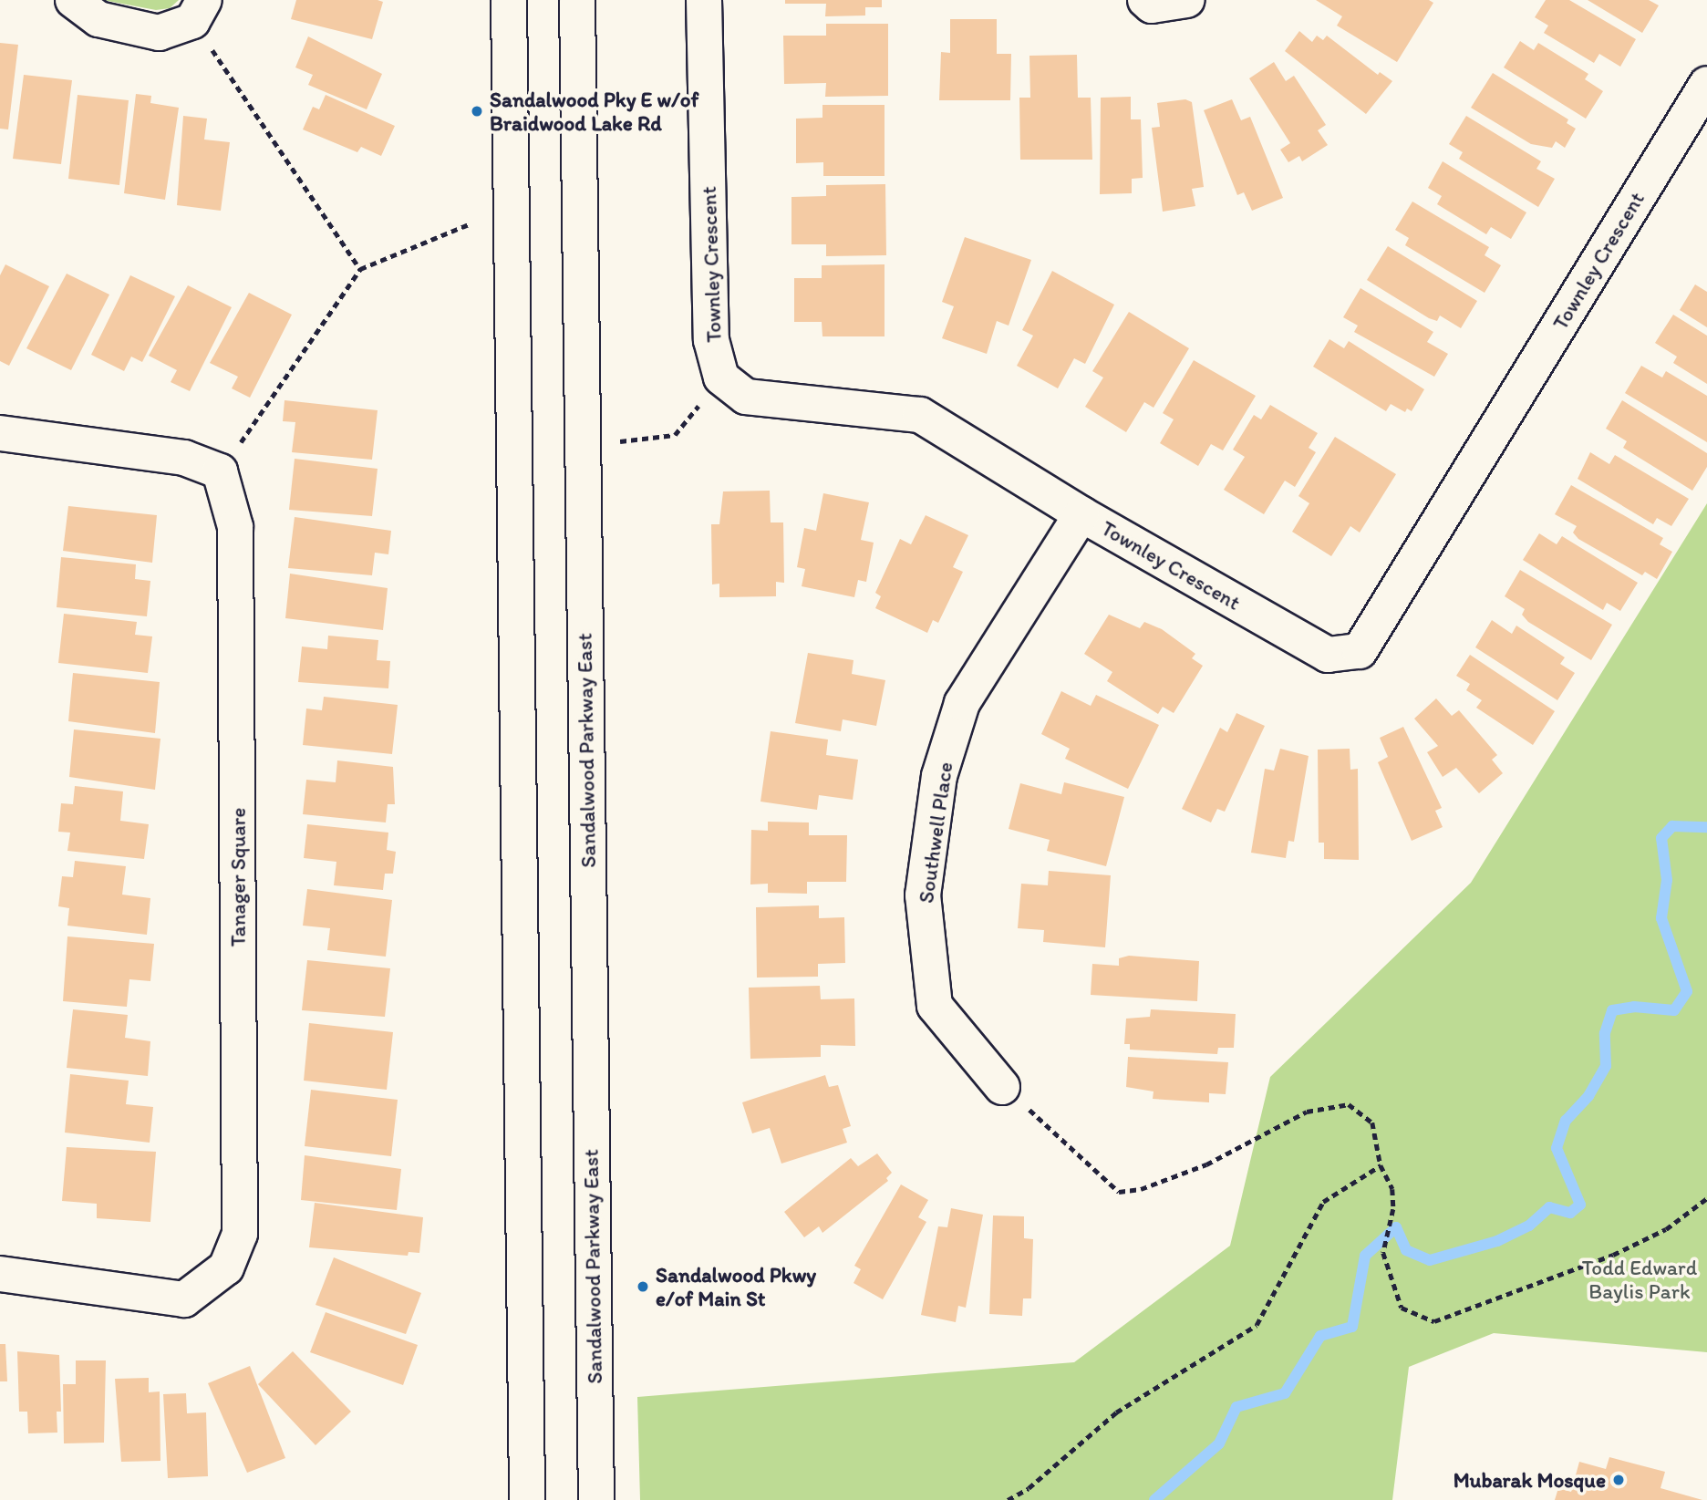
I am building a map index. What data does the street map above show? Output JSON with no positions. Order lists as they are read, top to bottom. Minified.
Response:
{"streets":{"street":["Townley Crescent","Sandalwood Parkway East","Southwell Place","Tanager Square"]},"crossings":[["Townley Crescent","Southwell Place"]],"parks":["Todd Edward Baylis Park"],"places":["Sandalwood Pky E w/of Braidwood Lake Rd","Sandalwood Pkwy e/of Main St","Mubarak Mosque"]}
